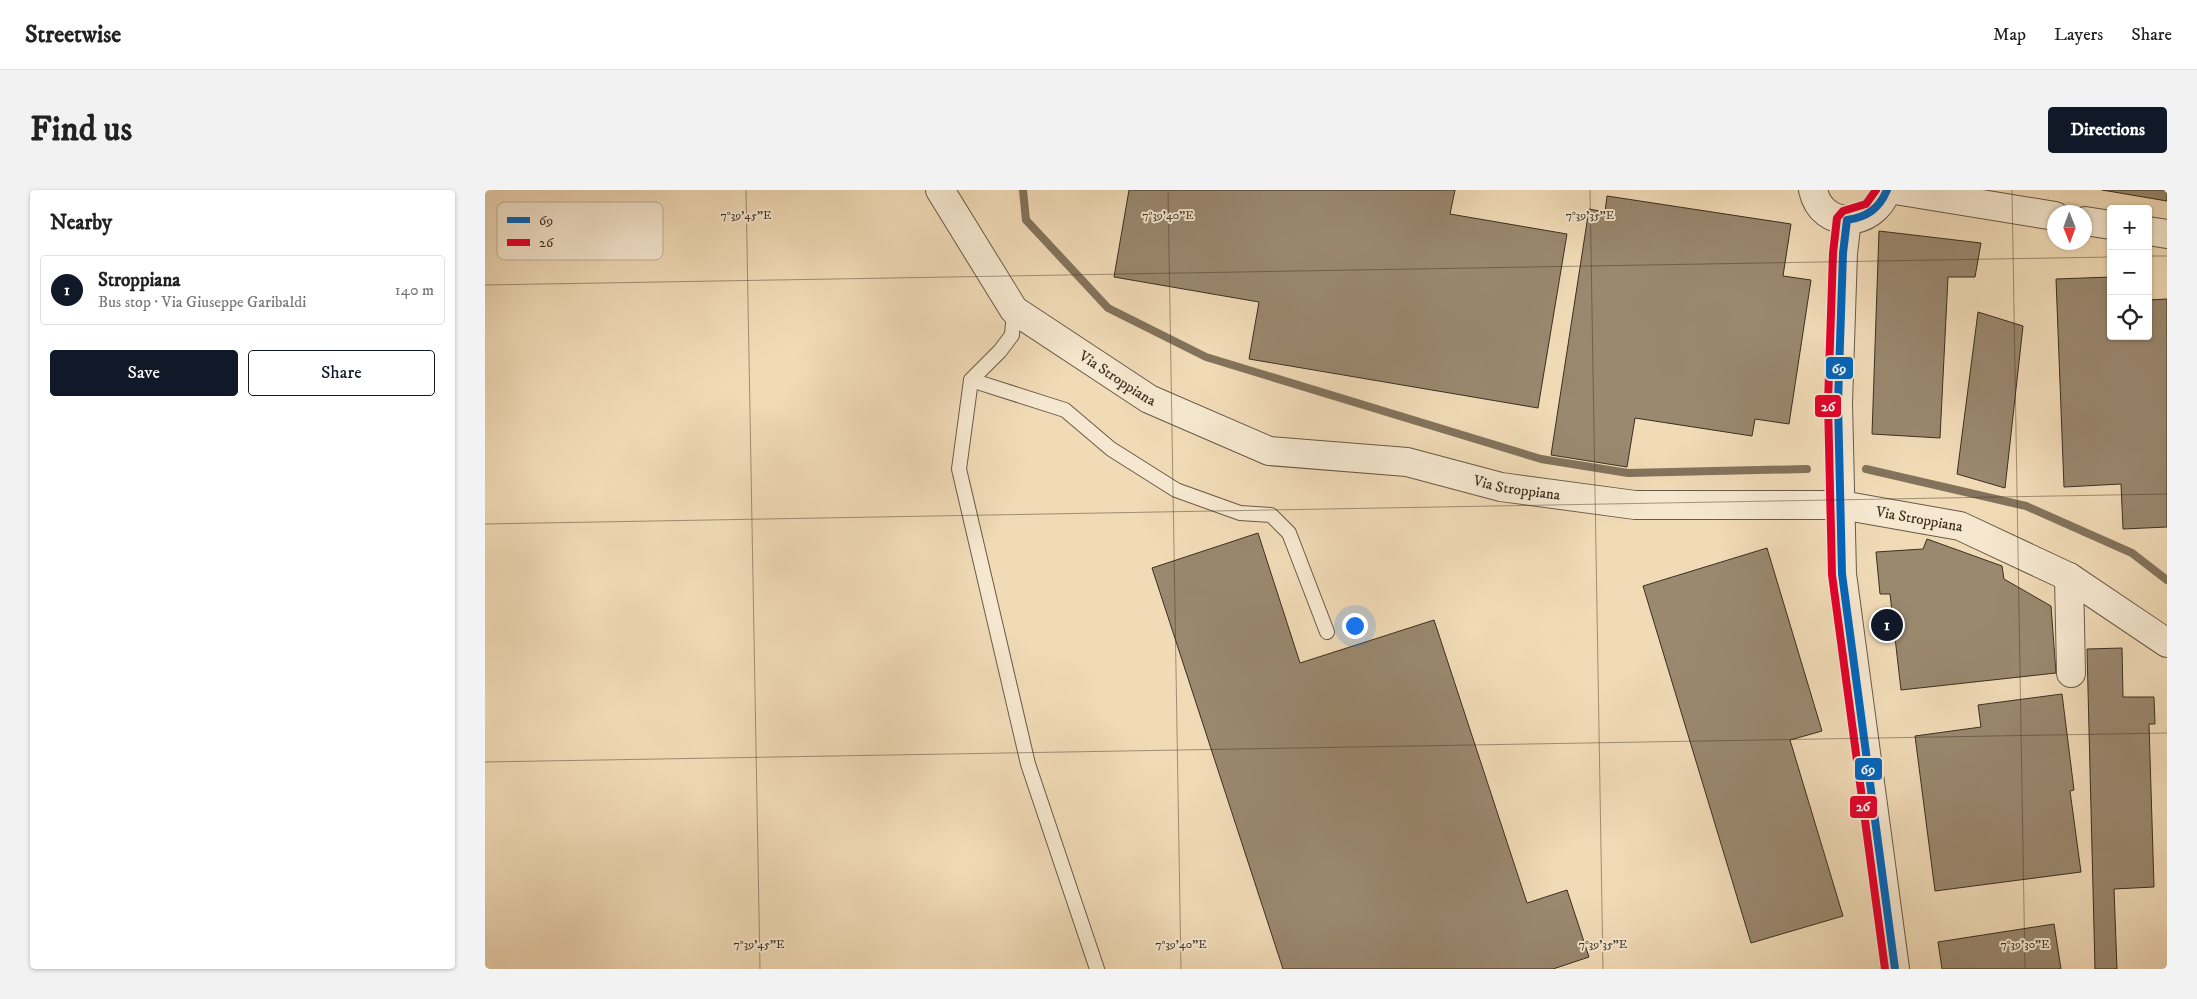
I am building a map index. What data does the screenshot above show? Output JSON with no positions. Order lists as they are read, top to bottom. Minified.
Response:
{"streets":{"street":["Via Stroppiana"]},"lines":["transit line 69","transit line 26"],"legend":["69","26"],"north":"bottom","page":{"header":"Streetwise","nav":["Map","Layers","Share"],"buttons":["Directions",["Save","Share"]],"title":"Find us","heading":"Nearby","map_buttons":["+","−"],"list":[{"mark":"1","name":"Stroppiana","note":"Bus stop · Via Giuseppe Garibaldi","value":"140 m"}],"pins":"1"},"coordinates":["7°39'45\"E","7°39'40\"E","7°39'35\"E","7°39'30\"E"]}
